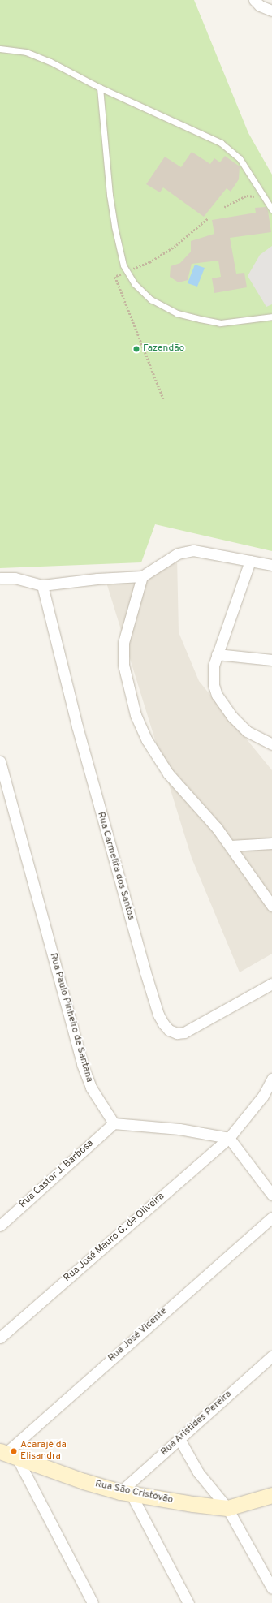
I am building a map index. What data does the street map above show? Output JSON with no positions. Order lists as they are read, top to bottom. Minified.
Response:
{"streets":{"main road":["Rua São Cristóvão"],"street":["Rua Carmelita dos Santos","Rua Paulo Pinheiro de Santana","Rua Castor J. Barbosa","Rua José Mauro G. de Oliveira","Rua José Vicente","Rua Aristides Pereira"]},"crossings":[["Rua Paulo Pinheiro de Santana","Rua Castor J. Barbosa"],["Rua José Vicente","Rua São Cristóvão"],["Rua Aristides Pereira","Rua São Cristóvão"]],"places":["Fazendão","Acarajé da Elisandra"]}
